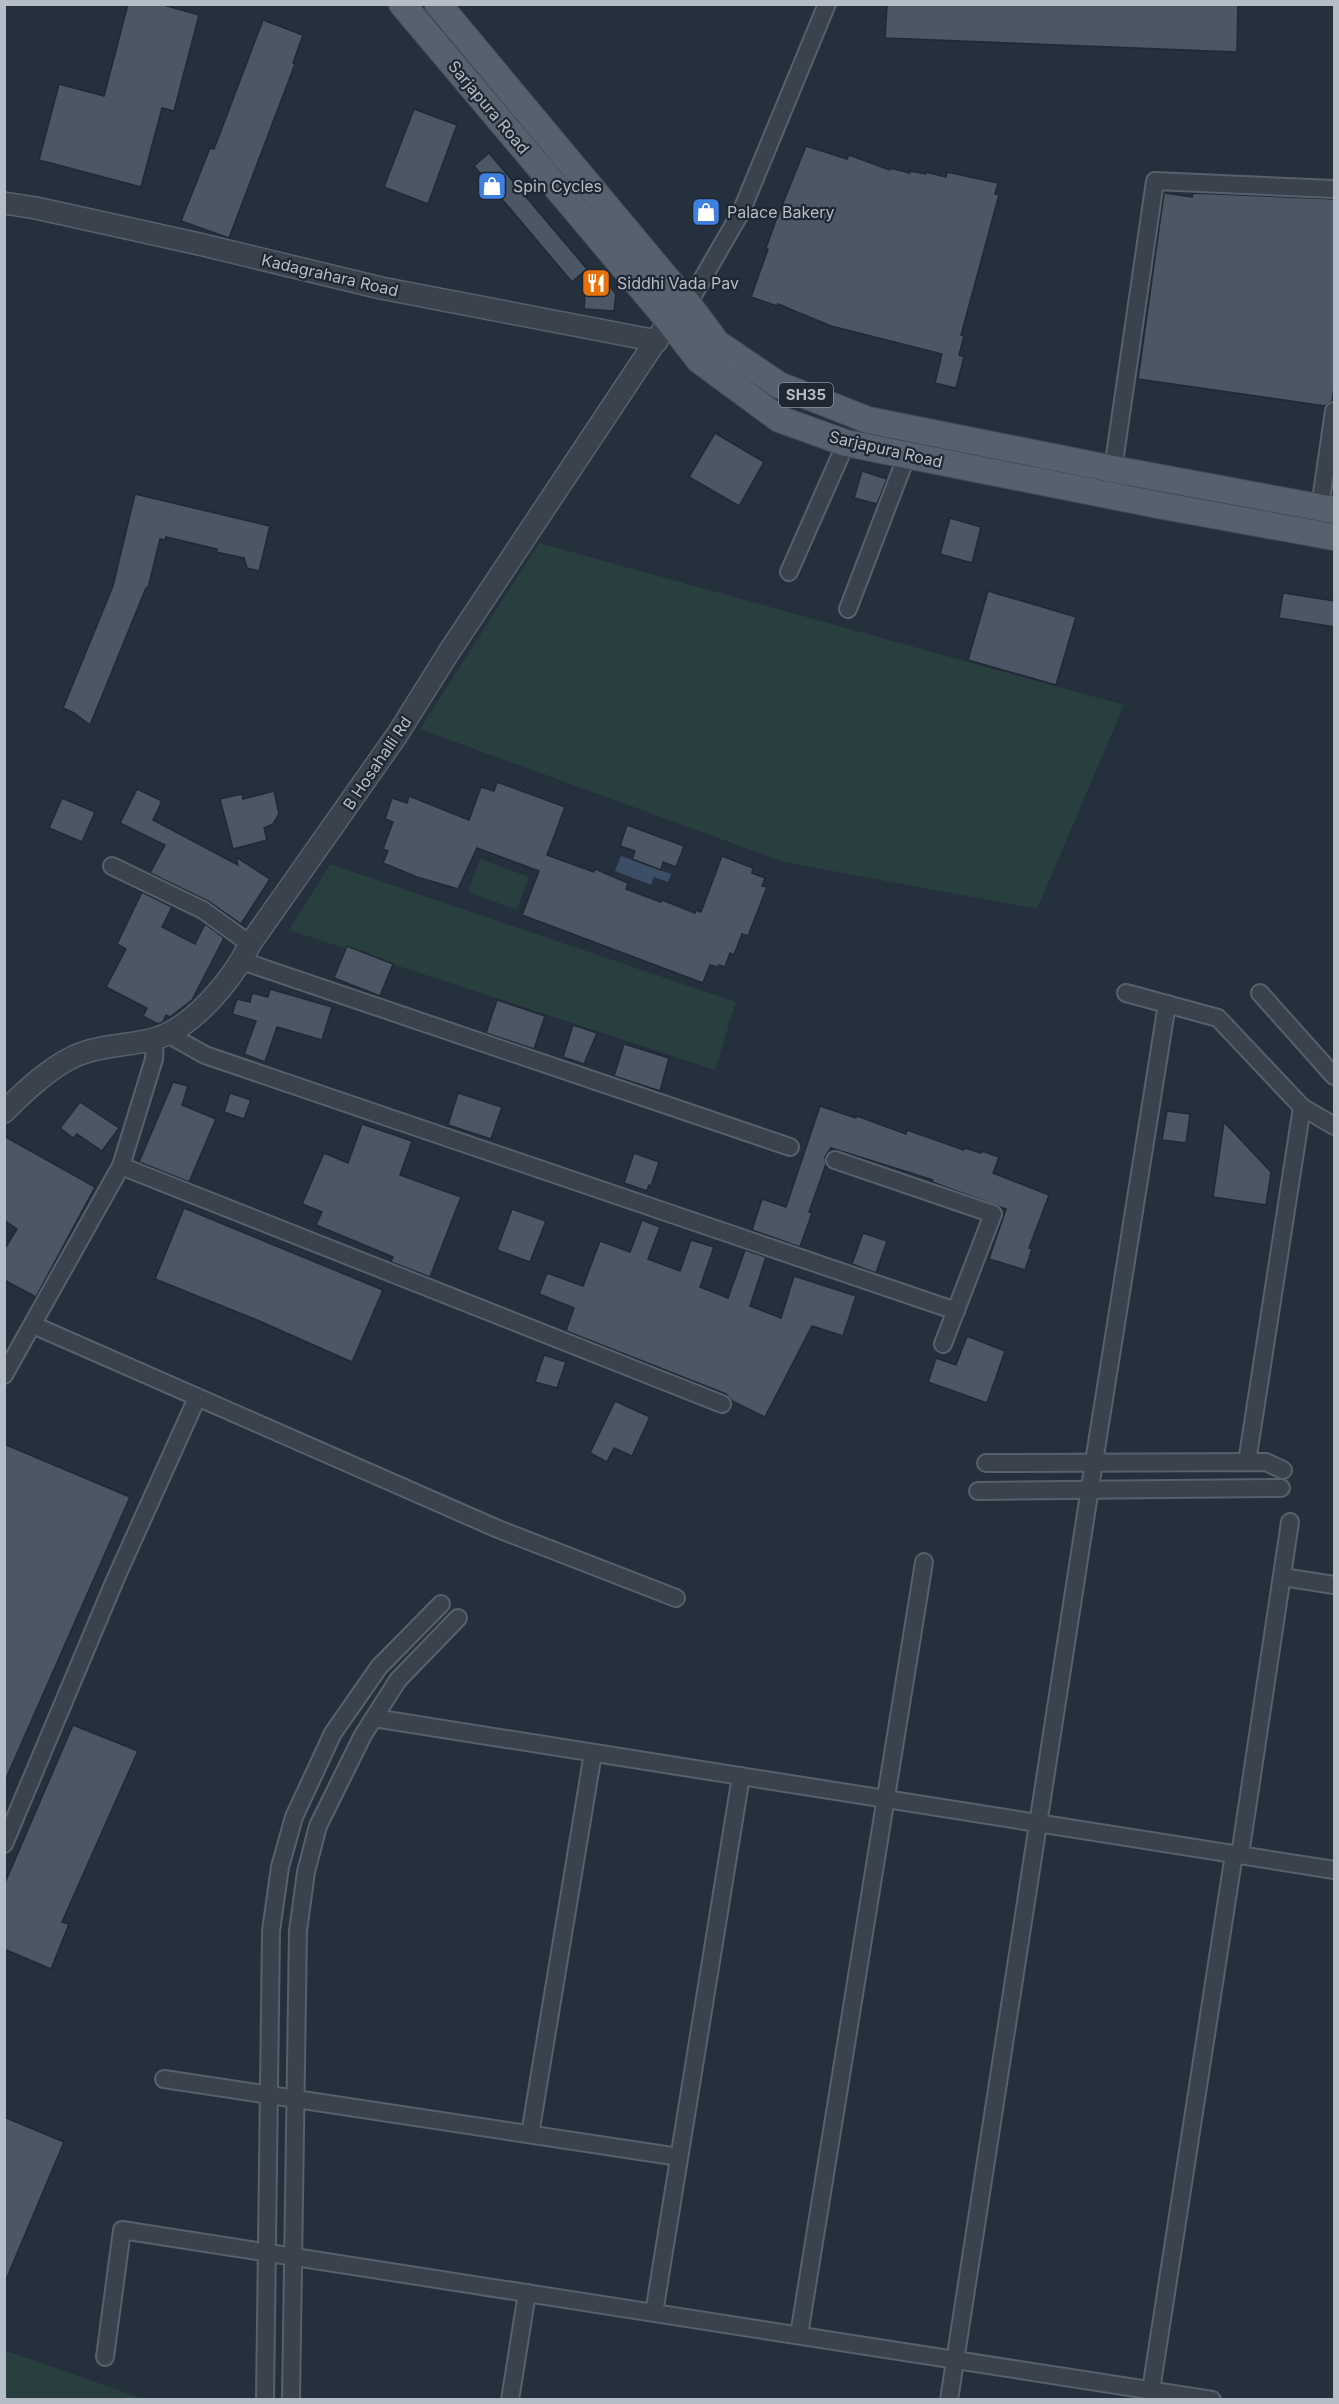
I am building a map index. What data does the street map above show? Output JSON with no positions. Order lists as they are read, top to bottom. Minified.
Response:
{"streets":{"main road":["Sarjapura Road","SH35"],"street":["Kadagrahara Road","B Hosahalli Rd"]},"crossings":[["Sarjapura Road","Kadagrahara Road"],["Sarjapura Road","B Hosahalli Rd"],["Kadagrahara Road","B Hosahalli Rd"]],"places":{"shop":["Spin Cycles","Palace Bakery"],"restaurant":["Siddhi Vada Pav"]}}
